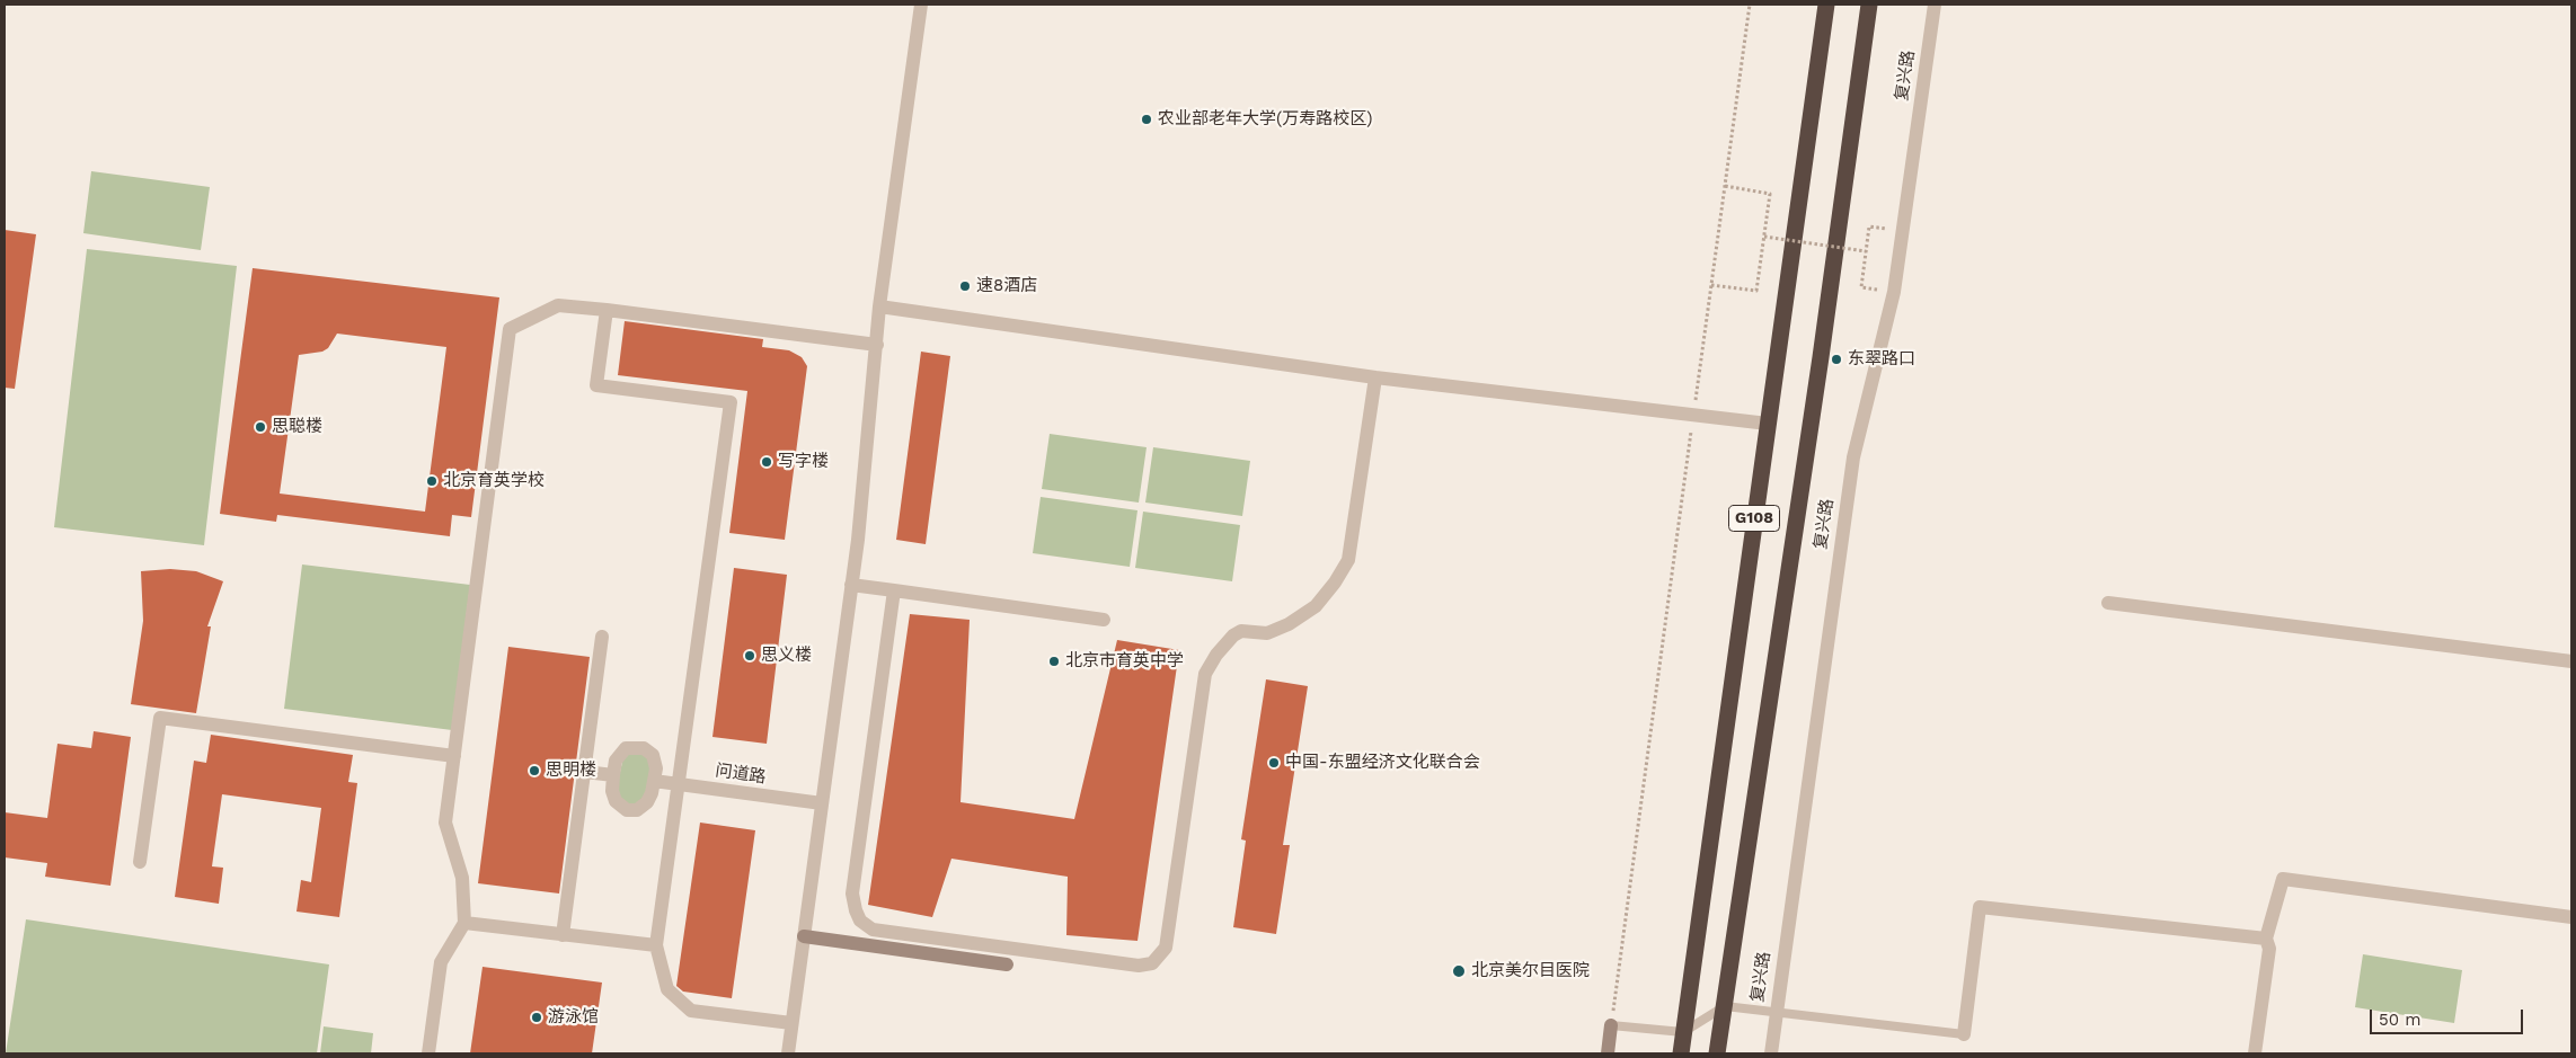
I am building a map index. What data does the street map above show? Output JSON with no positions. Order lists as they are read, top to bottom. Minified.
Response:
{"streets":{"highway":["复兴路","G108"],"street":["问道路"]},"places":["农业部老年大学(万寿路校区)","速8酒店","东翠路口","思聪楼","写字楼","北京育英学校","思义楼","北京市育英中学","中国-东盟经济文化联合会","思明楼","北京美尔目医院","游泳馆"],"scale_bar":"50 m"}
